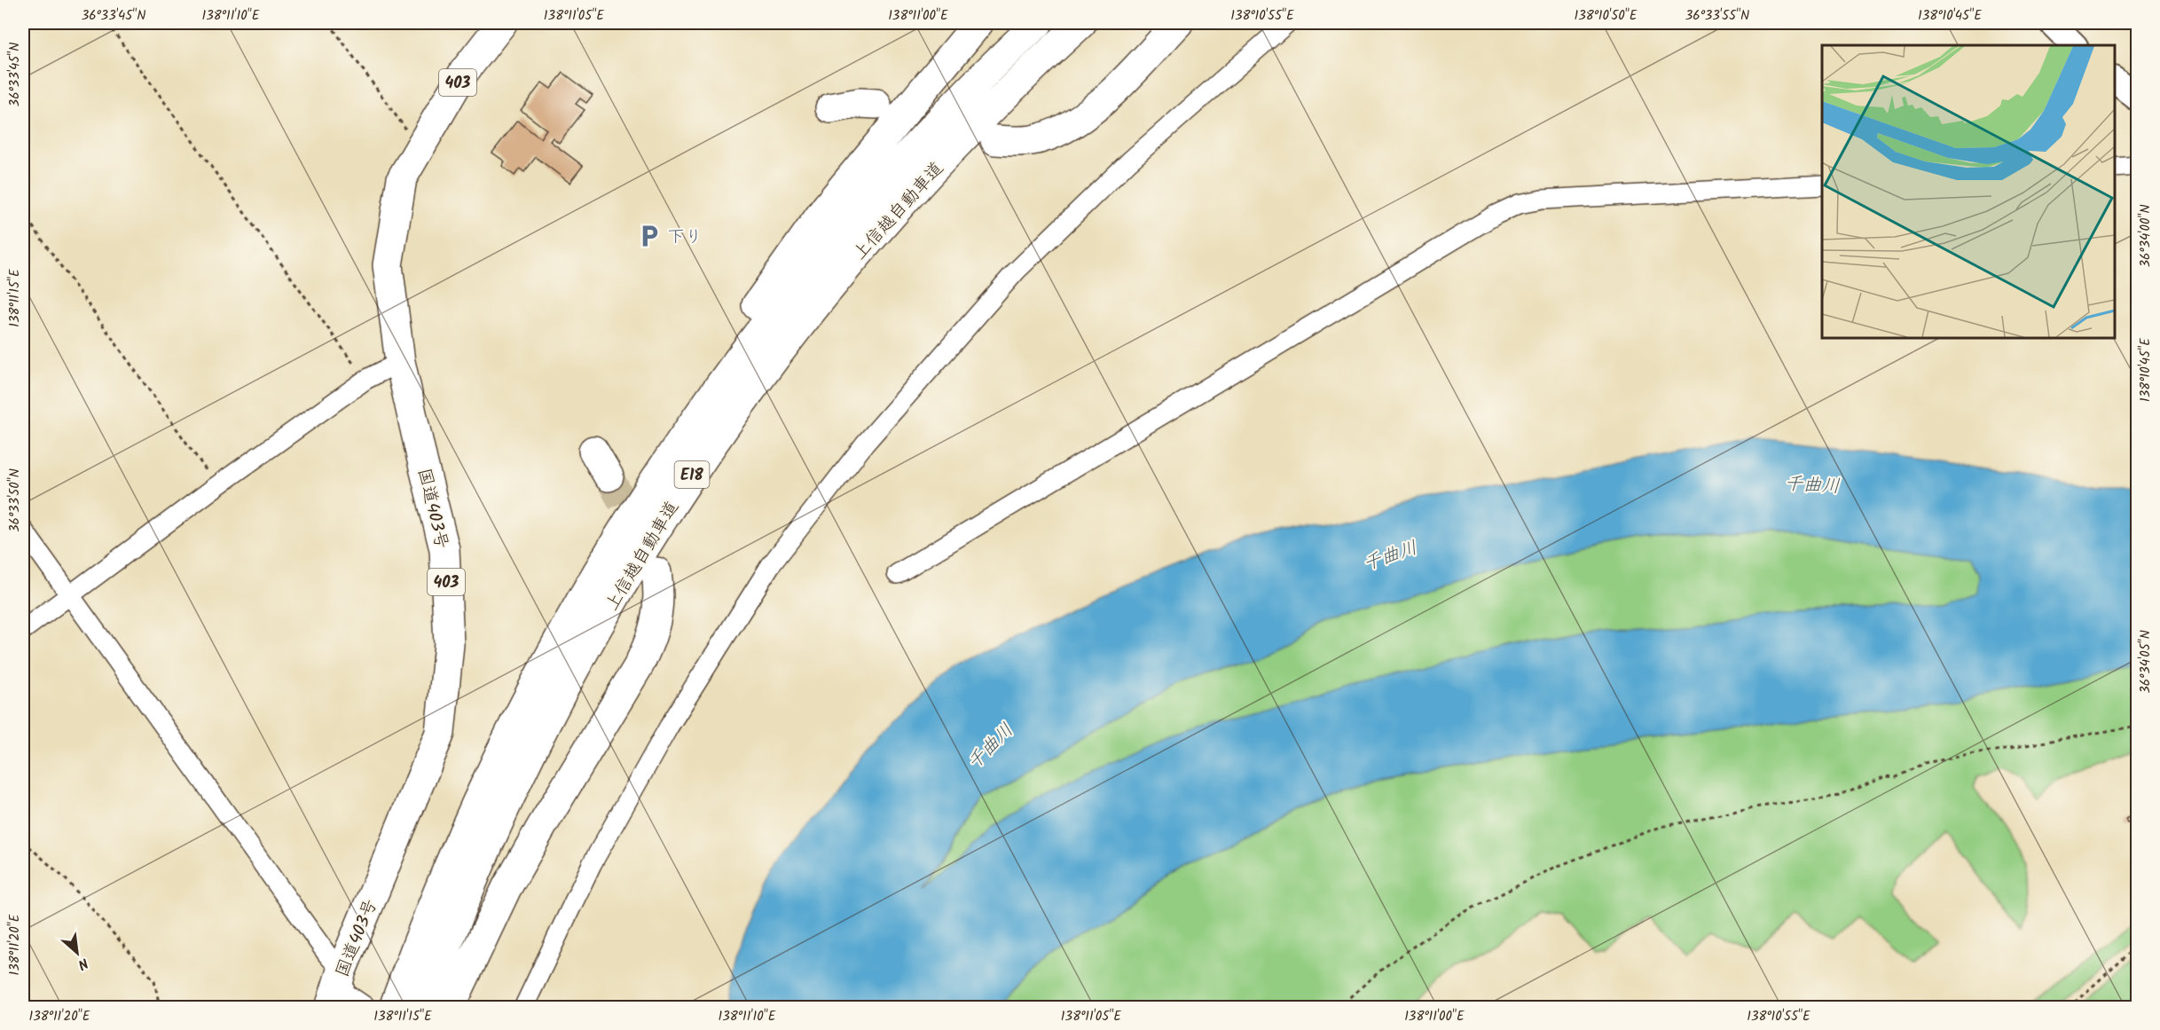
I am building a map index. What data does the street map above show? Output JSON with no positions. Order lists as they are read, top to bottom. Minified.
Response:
{"streets":{"highway":["403","上信越自動車道","E18","国道403号"]},"water":["千曲川"],"places":{"parking":["下り"]},"north":"bottom right","coordinates":["36°33'45\"N","138°11'10\"E","138°11'05\"E","138°11'00\"E","138°10'55\"E","138°10'50\"E","36°33'55\"N","138°10'45\"E","36°34'00\"N","138°11'15\"E","36°33'50\"N","36°34'05\"N","138°11'20\"E"]}
